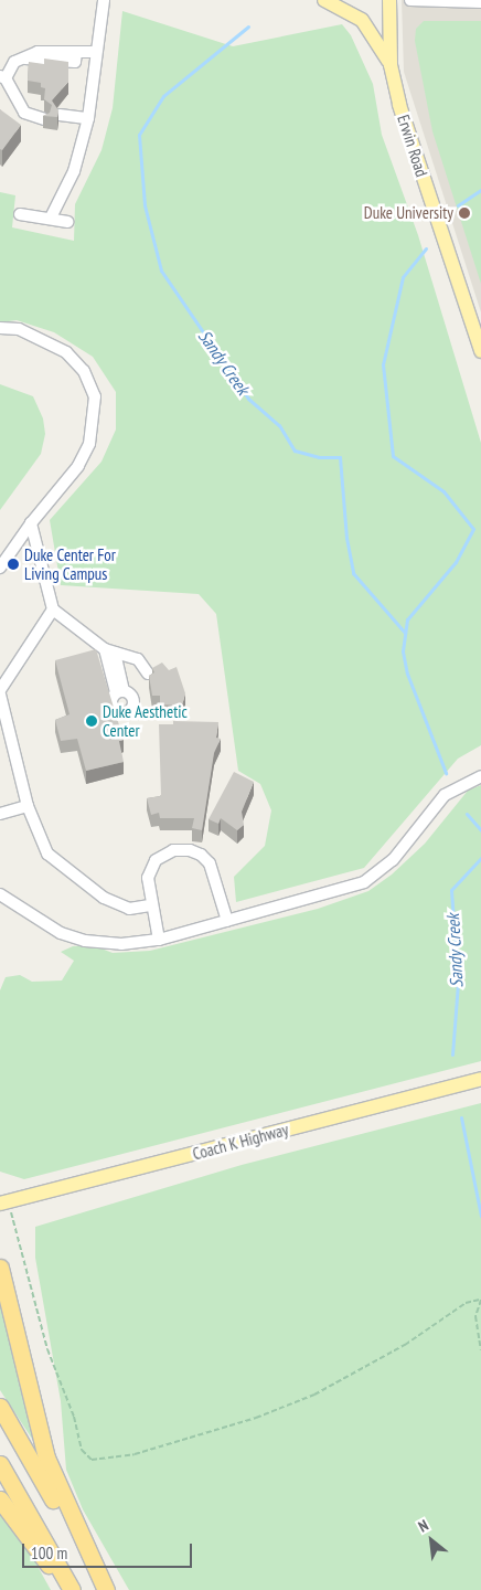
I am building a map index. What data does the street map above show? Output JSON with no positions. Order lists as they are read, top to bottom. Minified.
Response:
{"streets":{"main road":["Erwin Road","Coach K Highway"]},"water":["Sandy Creek"],"places":["Duke University","Duke Center For Living Campus","Duke Aesthetic Center"],"scale_bar":"100 m","north":"top left"}
